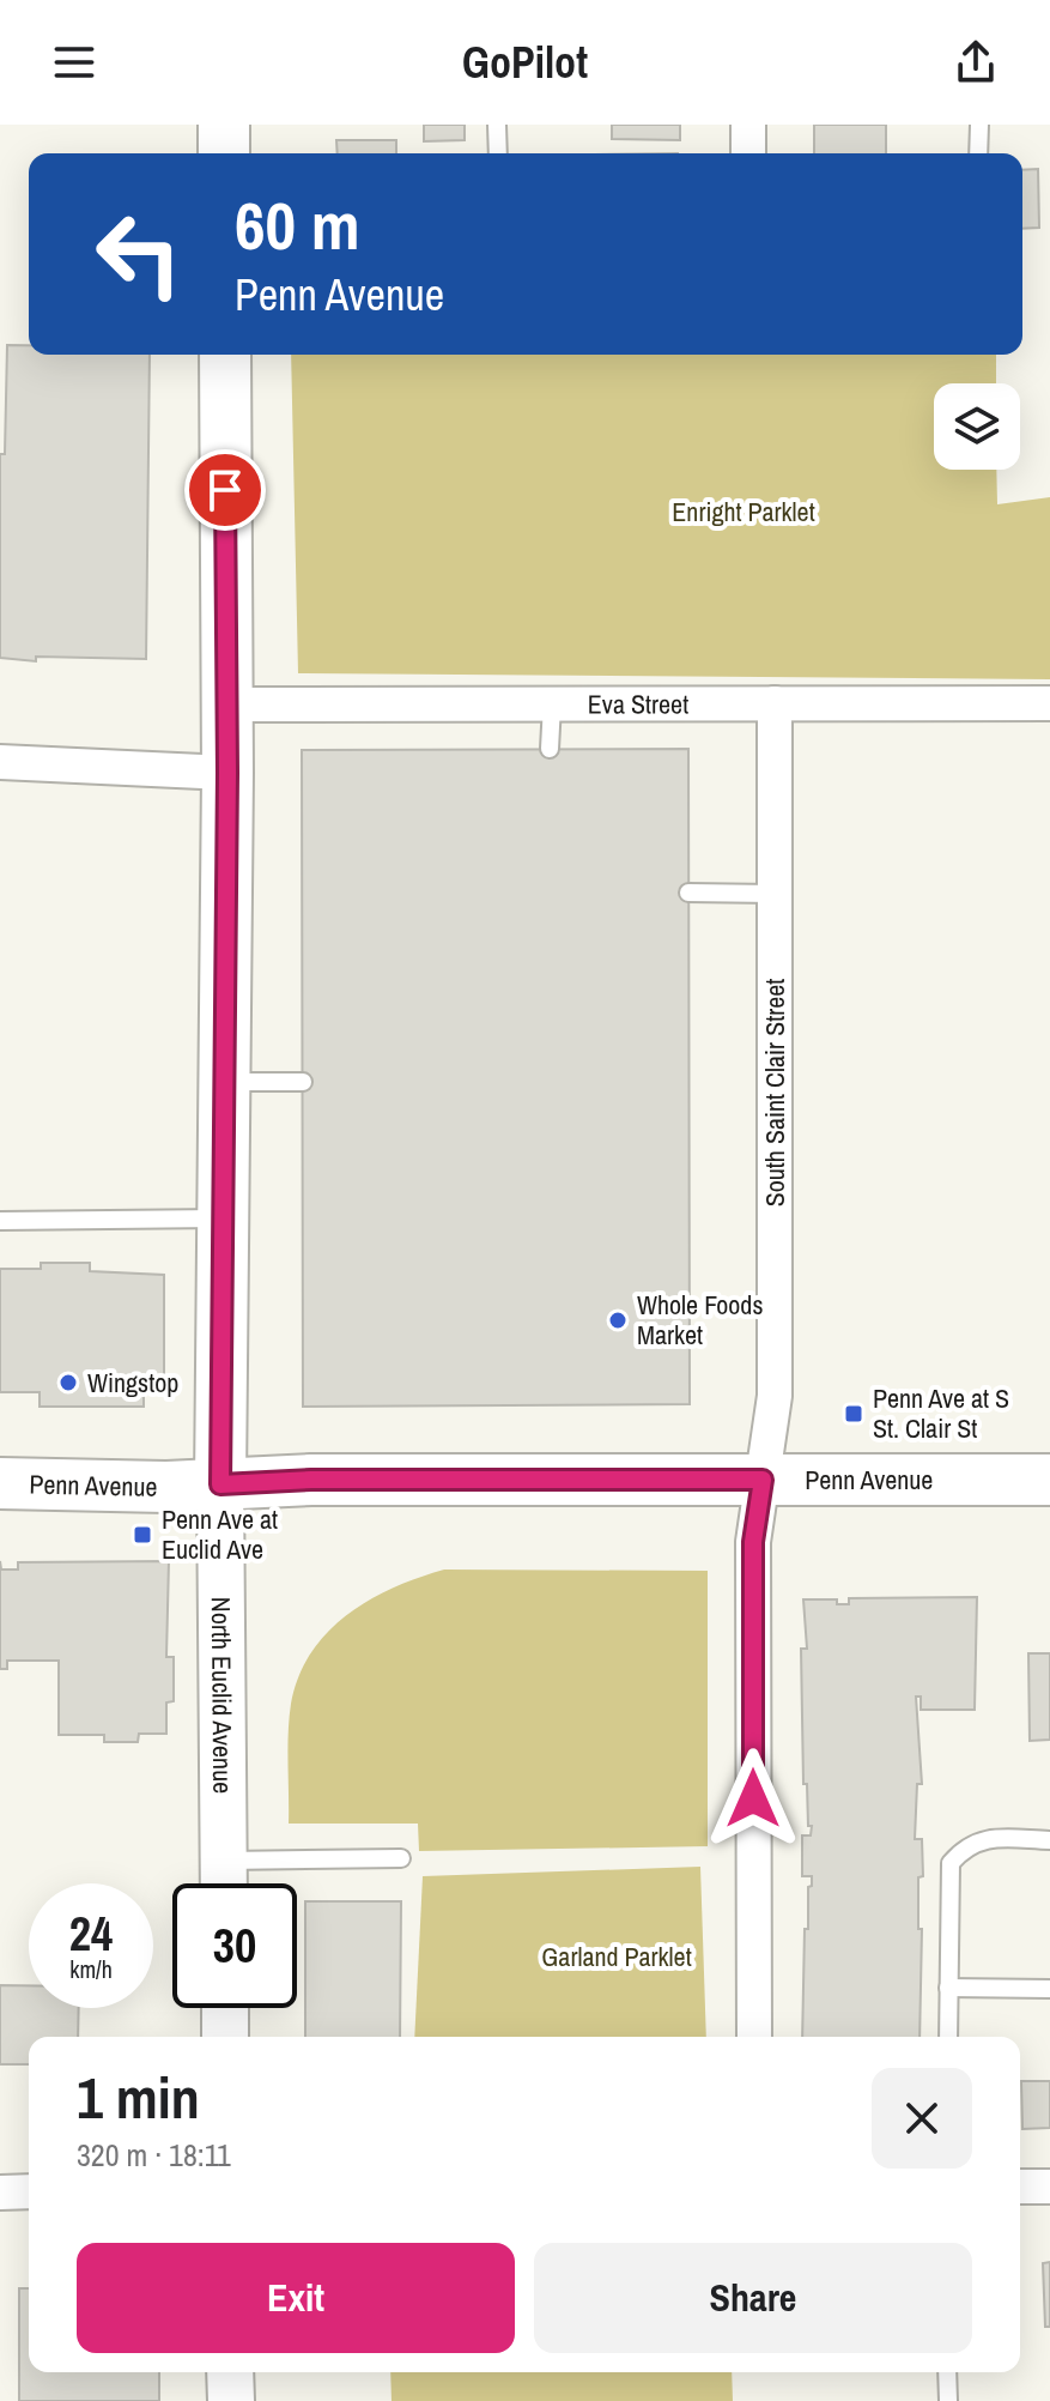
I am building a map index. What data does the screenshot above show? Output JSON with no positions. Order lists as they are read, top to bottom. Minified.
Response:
{"streets":{"main road":["Penn Avenue","North Euclid Avenue"],"street":["Eva Street","South Saint Clair Street"]},"crossings":[["Eva Street","South Saint Clair Street"],["South Saint Clair Street","Penn Avenue"],["Penn Avenue","North Euclid Avenue"]],"parks":["Enright Parklet","Garland Parklet"],"places":{"other":["Whole Foods Market","Wingstop"],"transit":["Penn Ave at S St. Clair St","Penn Ave at Euclid Ave"]},"page":{"header":"GoPilot","turn":["60 m","Penn Avenue"],"speed":"24 km/h","limit":"30","heading":["1 min","320 m · 18:11"],"buttons":["Exit","Share"]}}
